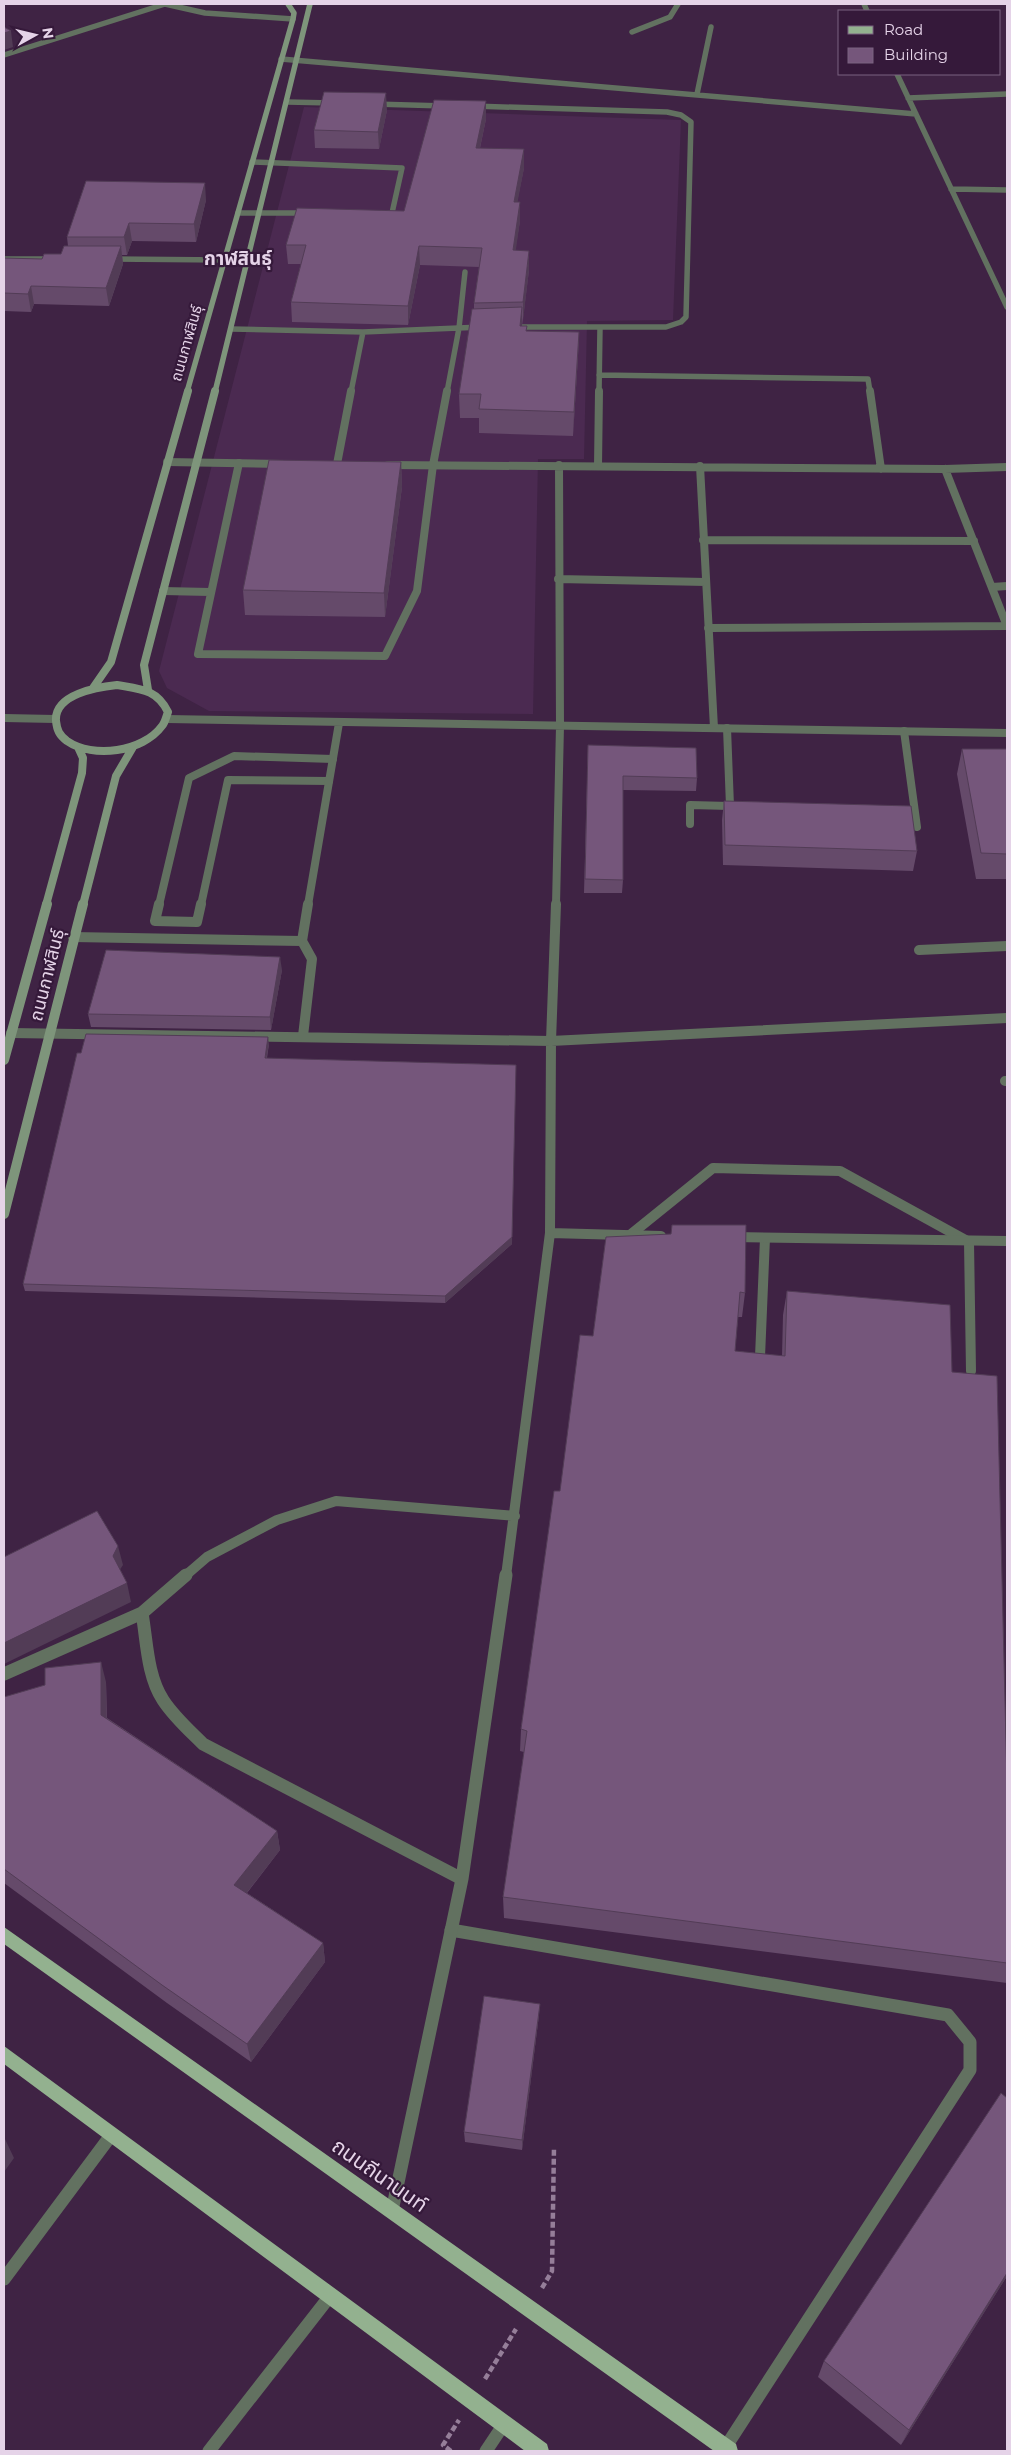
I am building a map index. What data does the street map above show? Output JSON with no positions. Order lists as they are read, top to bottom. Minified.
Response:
{"streets":{"main road":["ถนนกาฬสินธุ์","ถนนถีนานนท์"]},"districts":["กาฬสินธุ์"],"legend":["Road","Building"],"north":"right"}
